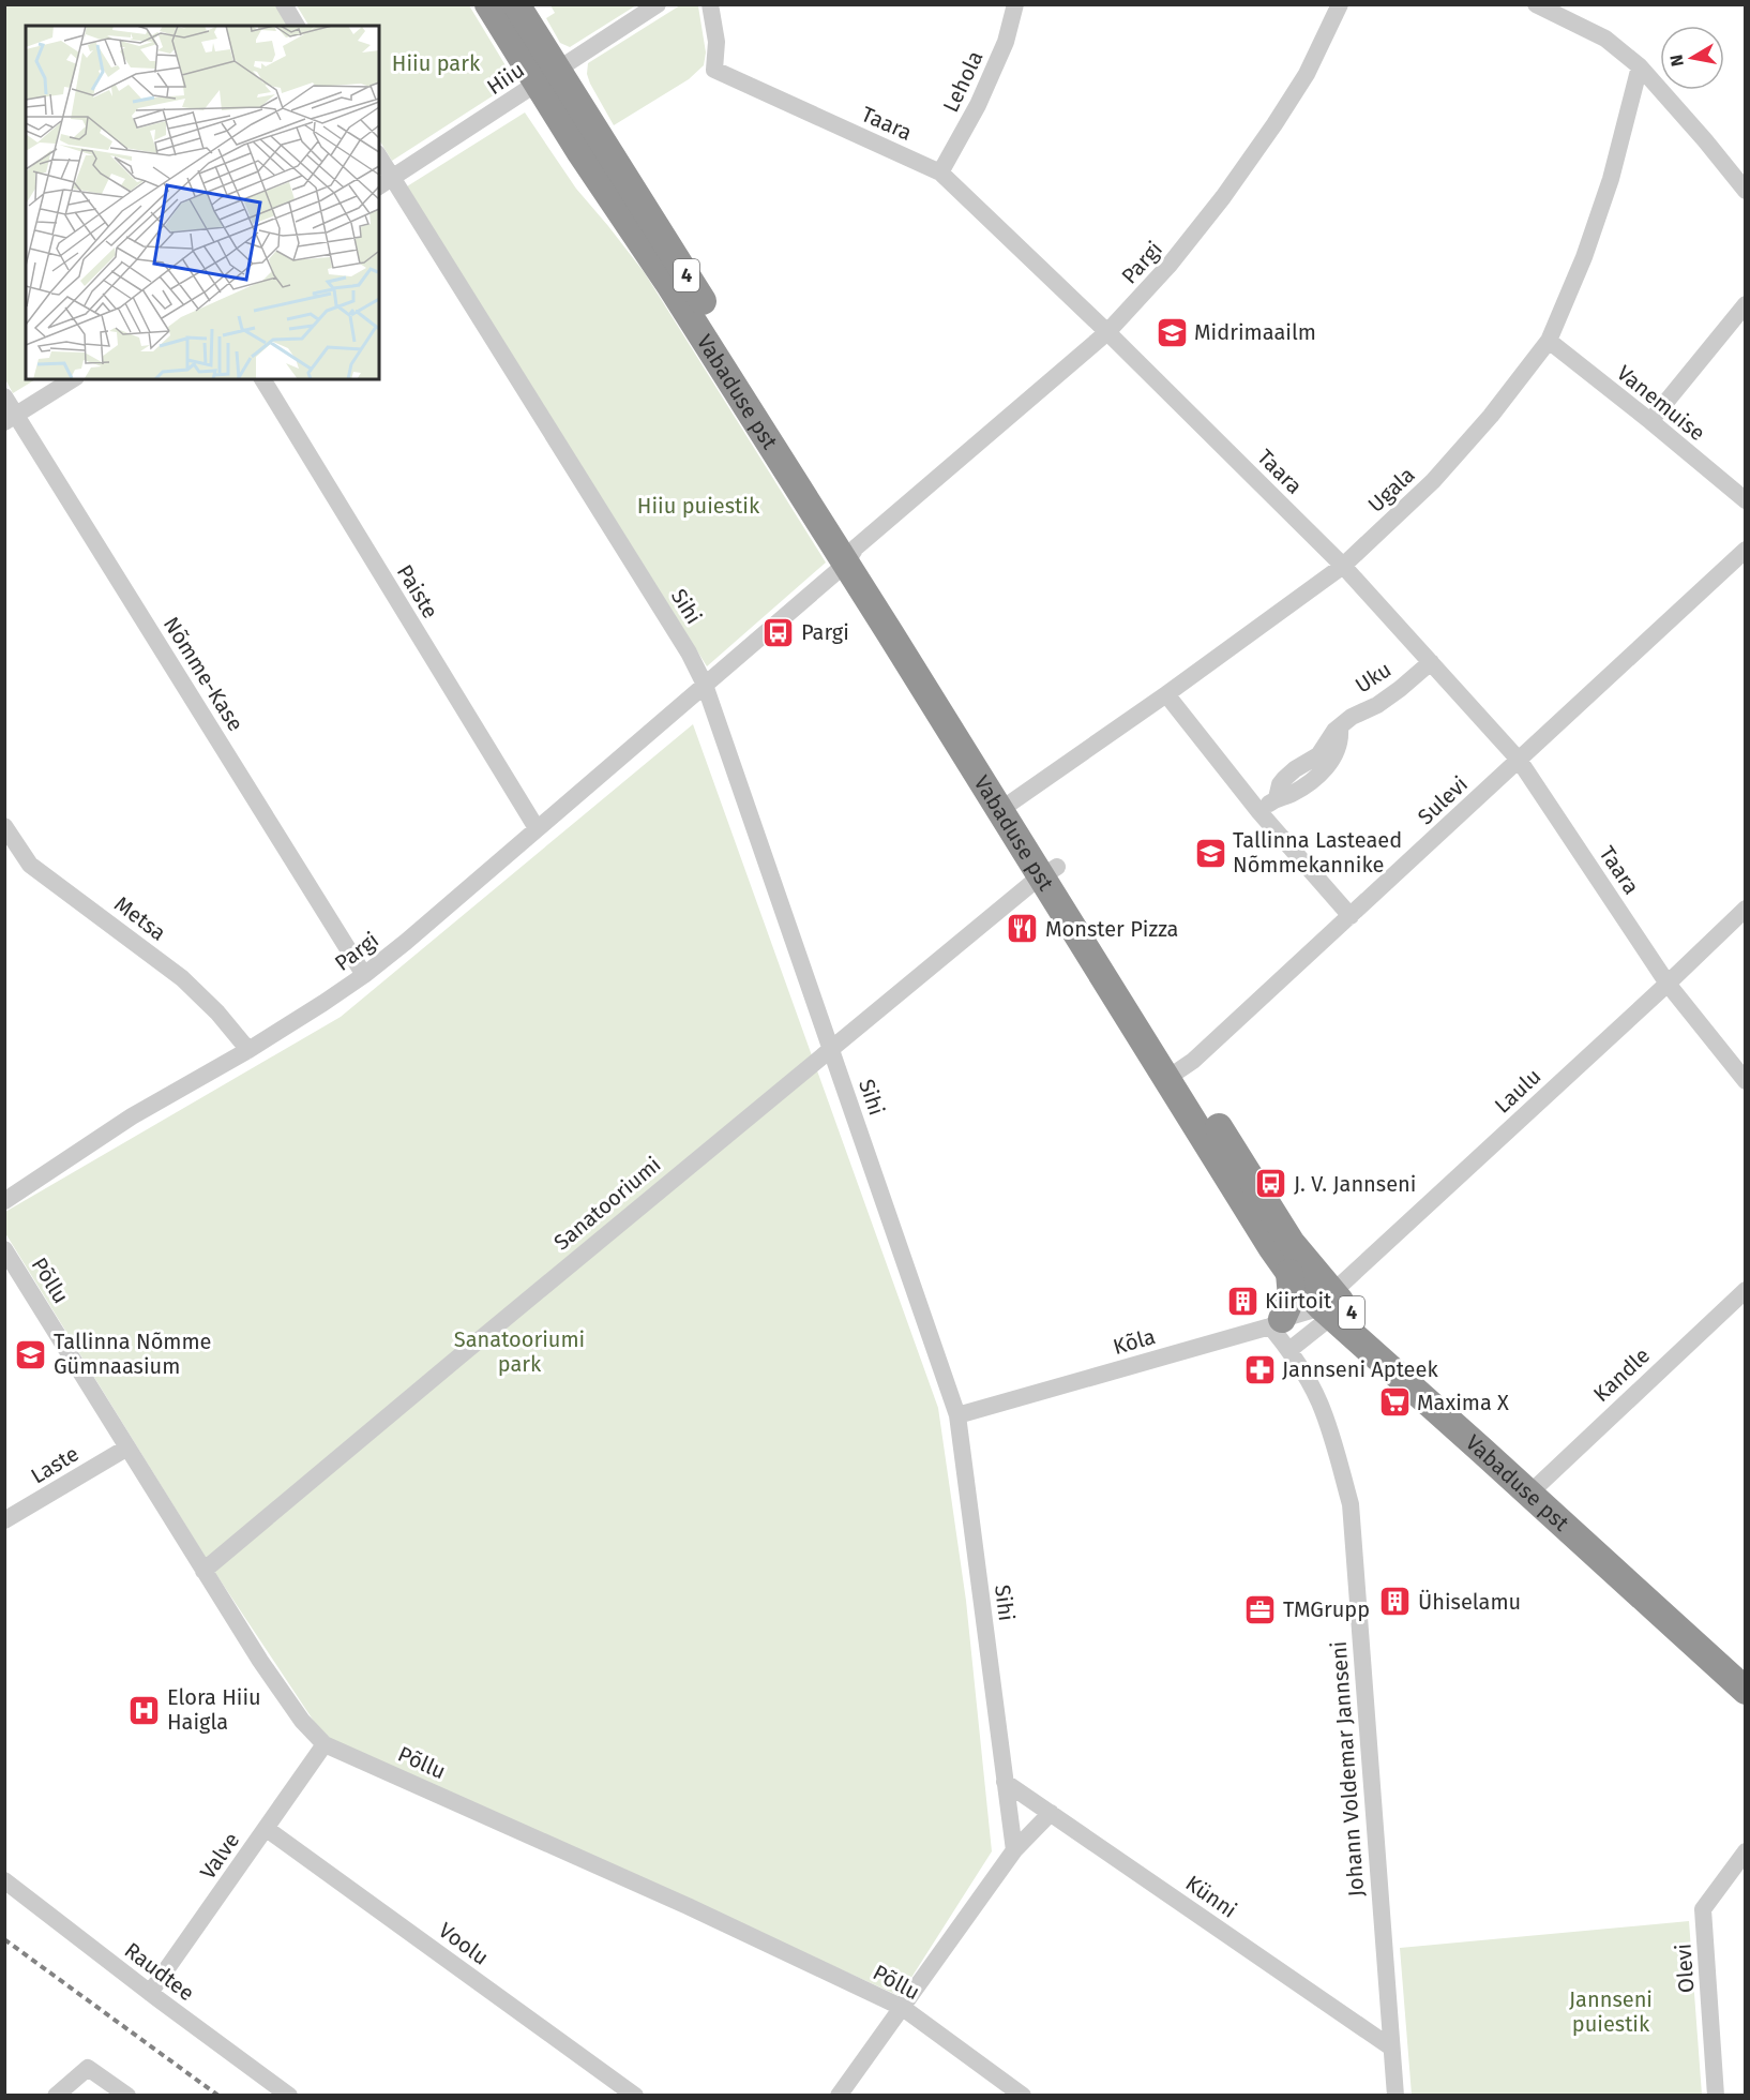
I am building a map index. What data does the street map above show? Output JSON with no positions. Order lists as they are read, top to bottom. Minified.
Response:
{"streets":{"highway":["4","Vabaduse pst"],"street":["Hiiu","Lehola","Taara","Pargi","Vanemuise","Ugala","Paiste","Sihi","Nõmme-Kase","Uku","Sulevi","Metsa","Laulu","Sanatooriumi","Põllu","Kõla","Kandle","Laste","Johann Voldemar Jannseni","Valve","Künni","Voolu","Olevi","Raudtee"]},"crossings":[["Hiiu","Vabaduse pst"],["Hiiu","Sihi"],["Lehola","Taara"],["Taara","Pargi"],["Taara","Ugala"],["Taara","Uku"],["Taara","Sulevi"],["Taara","Laulu"],["Pargi","Vabaduse pst"],["Pargi","Paiste"],["Pargi","Sihi"],["Pargi","Nõmme-Kase"],["Pargi","Metsa"],["Vabaduse pst","Ugala"],["Vabaduse pst","Sulevi"],["Vabaduse pst","Laulu"],["Vabaduse pst","Sanatooriumi"],["Vabaduse pst","Kõla"],["Vabaduse pst","Kandle"],["Vanemuise","Ugala"],["Sihi","Sanatooriumi"],["Sihi","Kõla"],["Sihi","Künni"],["Laulu","Kõla"],["Sanatooriumi","Põllu"],["Põllu","Laste"],["Põllu","Valve"],["Kõla","Johann Voldemar Jannseni"],["Johann Voldemar Jannseni","Künni"],["Valve","Voolu"],["Valve","Raudtee"]],"parks":["Hiiu park","Hiiu puiestik","Sanatooriumi park","Jannseni puiestik"],"places":{"school or university":["Midrimaailm","Tallinna Lasteaed Nõmmekannike","Tallinna Nõmme Gümnaasium"],"bus stop":["Pargi","J. V. Jannseni"],"restaurant":["Monster Pizza"],"building":["Kiirtoit","Ühiselamu"],"pharmacy":["Jannseni Apteek"],"supermarket":["Maxima X"],"office":["TMGrupp"],"hospital":["Elora Hiiu Haigla"]},"north":"left"}
